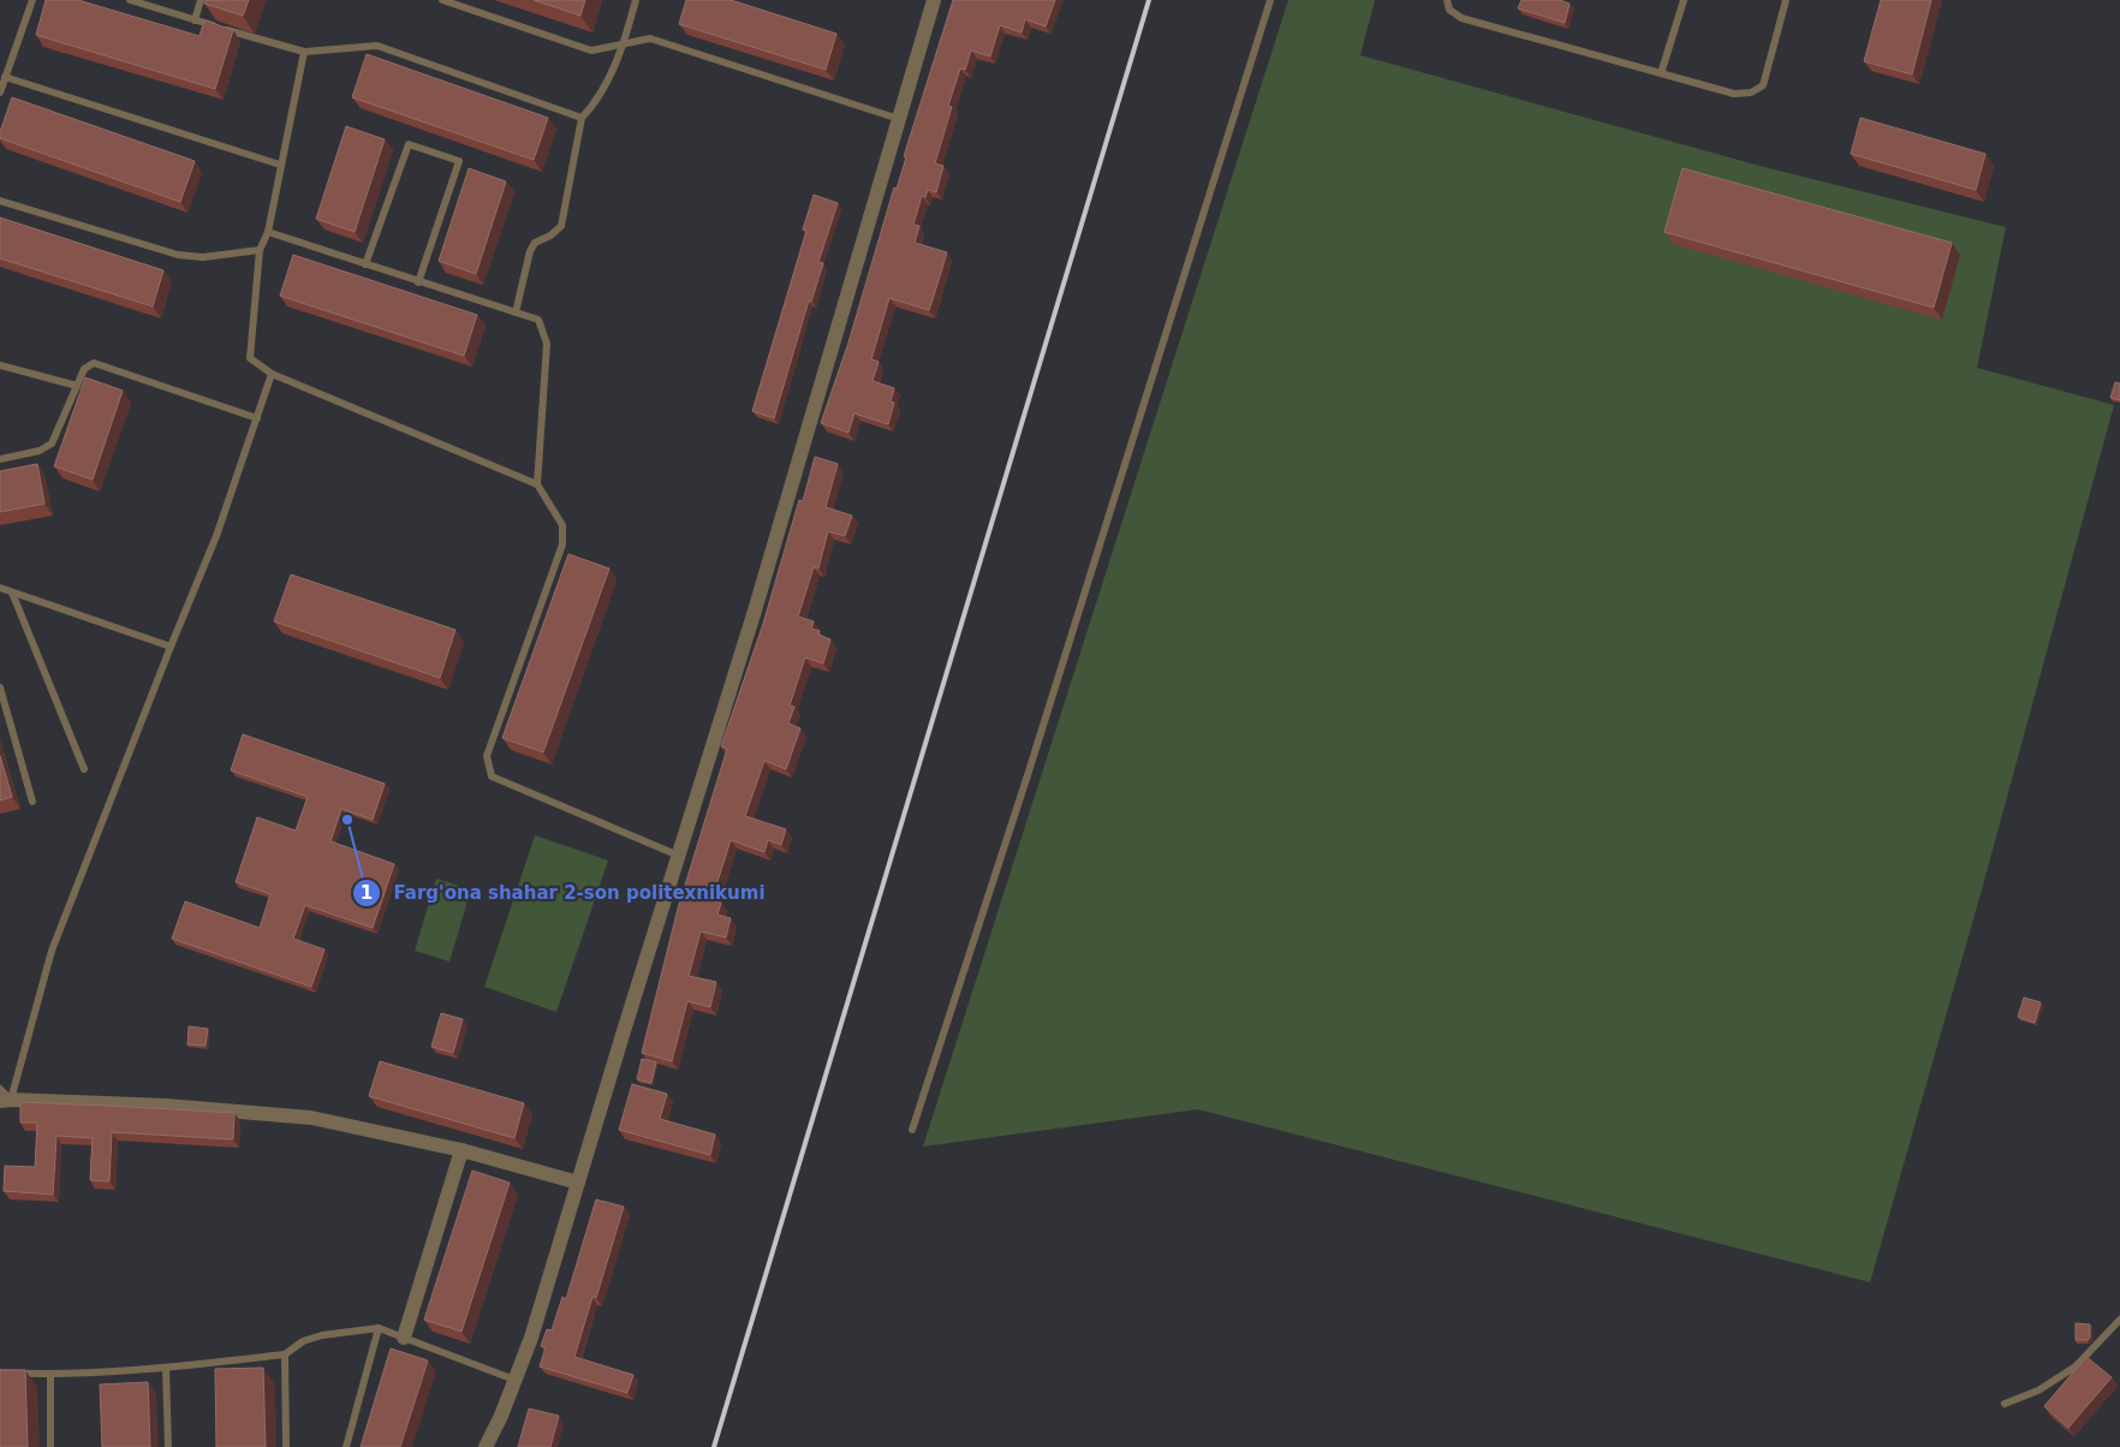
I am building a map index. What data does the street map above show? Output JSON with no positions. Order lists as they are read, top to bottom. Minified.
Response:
{"places":["Farg'ona shahar 2-son politexnikumi"]}
